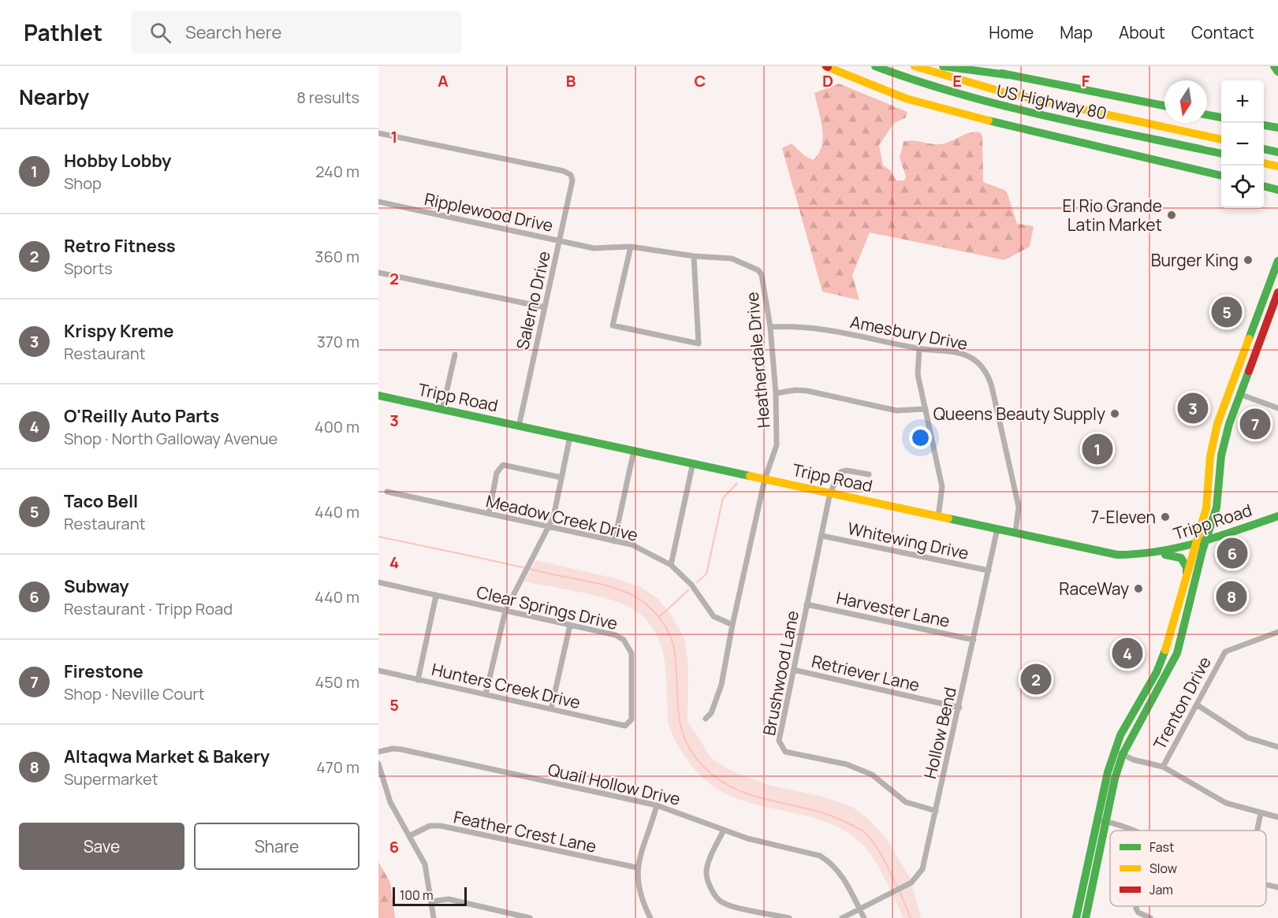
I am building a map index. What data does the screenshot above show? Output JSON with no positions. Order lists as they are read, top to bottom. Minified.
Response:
{"streets":{"main road":["US Highway 80","Tripp Road"],"street":["Ripplewood Drive","Salerno Drive","Amesbury Drive","Heatherdale Drive","Meadow Creek Drive","Whitewing Drive","Clear Springs Drive","Harvester Lane","Brushwood Lane","Retriever Lane","Hunters Creek Drive","Trenton Drive","Hollow Bend","Quail Hollow Drive","Feather Crest Lane"]},"crossings":[["Ripplewood Drive","Salerno Drive"],["Ripplewood Drive","Heatherdale Drive"],["Salerno Drive","Tripp Road"],["Amesbury Drive","Heatherdale Drive"],["Amesbury Drive","Tripp Road"],["Heatherdale Drive","Tripp Road"],["Heatherdale Drive","Meadow Creek Drive"],["Tripp Road","Brushwood Lane"],["Tripp Road","Hollow Bend"],["Whitewing Drive","Brushwood Lane"],["Whitewing Drive","Hollow Bend"],["Clear Springs Drive","Hunters Creek Drive"],["Harvester Lane","Brushwood Lane"],["Harvester Lane","Hollow Bend"],["Brushwood Lane","Retriever Lane"],["Brushwood Lane","Hollow Bend"],["Retriever Lane","Hollow Bend"],["Hollow Bend","Quail Hollow Drive"]],"places":["El Rio Grande Latin Market","Burger King","Queens Beauty Supply","7-Eleven","RaceWay"],"legend":["Fast","Slow","Jam"],"scale_bar":"100 m","north":"bottom","page":{"header":"Pathlet","search":"Search here","nav":["Home","Map","About","Contact"],"heading":["Nearby","8 results"],"map_buttons":["+","−"],"list":[{"mark":"1","name":"Hobby Lobby","note":"Shop","value":"240 m"},{"mark":"2","name":"Retro Fitness","note":"Sports","value":"360 m"},{"mark":"3","name":"Krispy Kreme","note":"Restaurant","value":"370 m"},{"mark":"4","name":"O'Reilly Auto Parts","note":"Shop · North Galloway Avenue","value":"400 m"},{"mark":"5","name":"Taco Bell","note":"Restaurant","value":"440 m"},{"mark":"6","name":"Subway","note":"Restaurant · Tripp Road","value":"440 m"},{"mark":"7","name":"Firestone","note":"Shop · Neville Court","value":"450 m"},{"mark":"8","name":"Altaqwa Market & Bakery","note":"Supermarket","value":"470 m"}],"pins":["5","3","7","1","6","8","4","2"],"buttons":["Save","Share"],"scale":"100 m"},"grid":{"columns":["A","B","C","D","E","F"],"rows":["1","2","3","4","5","6"]}}
